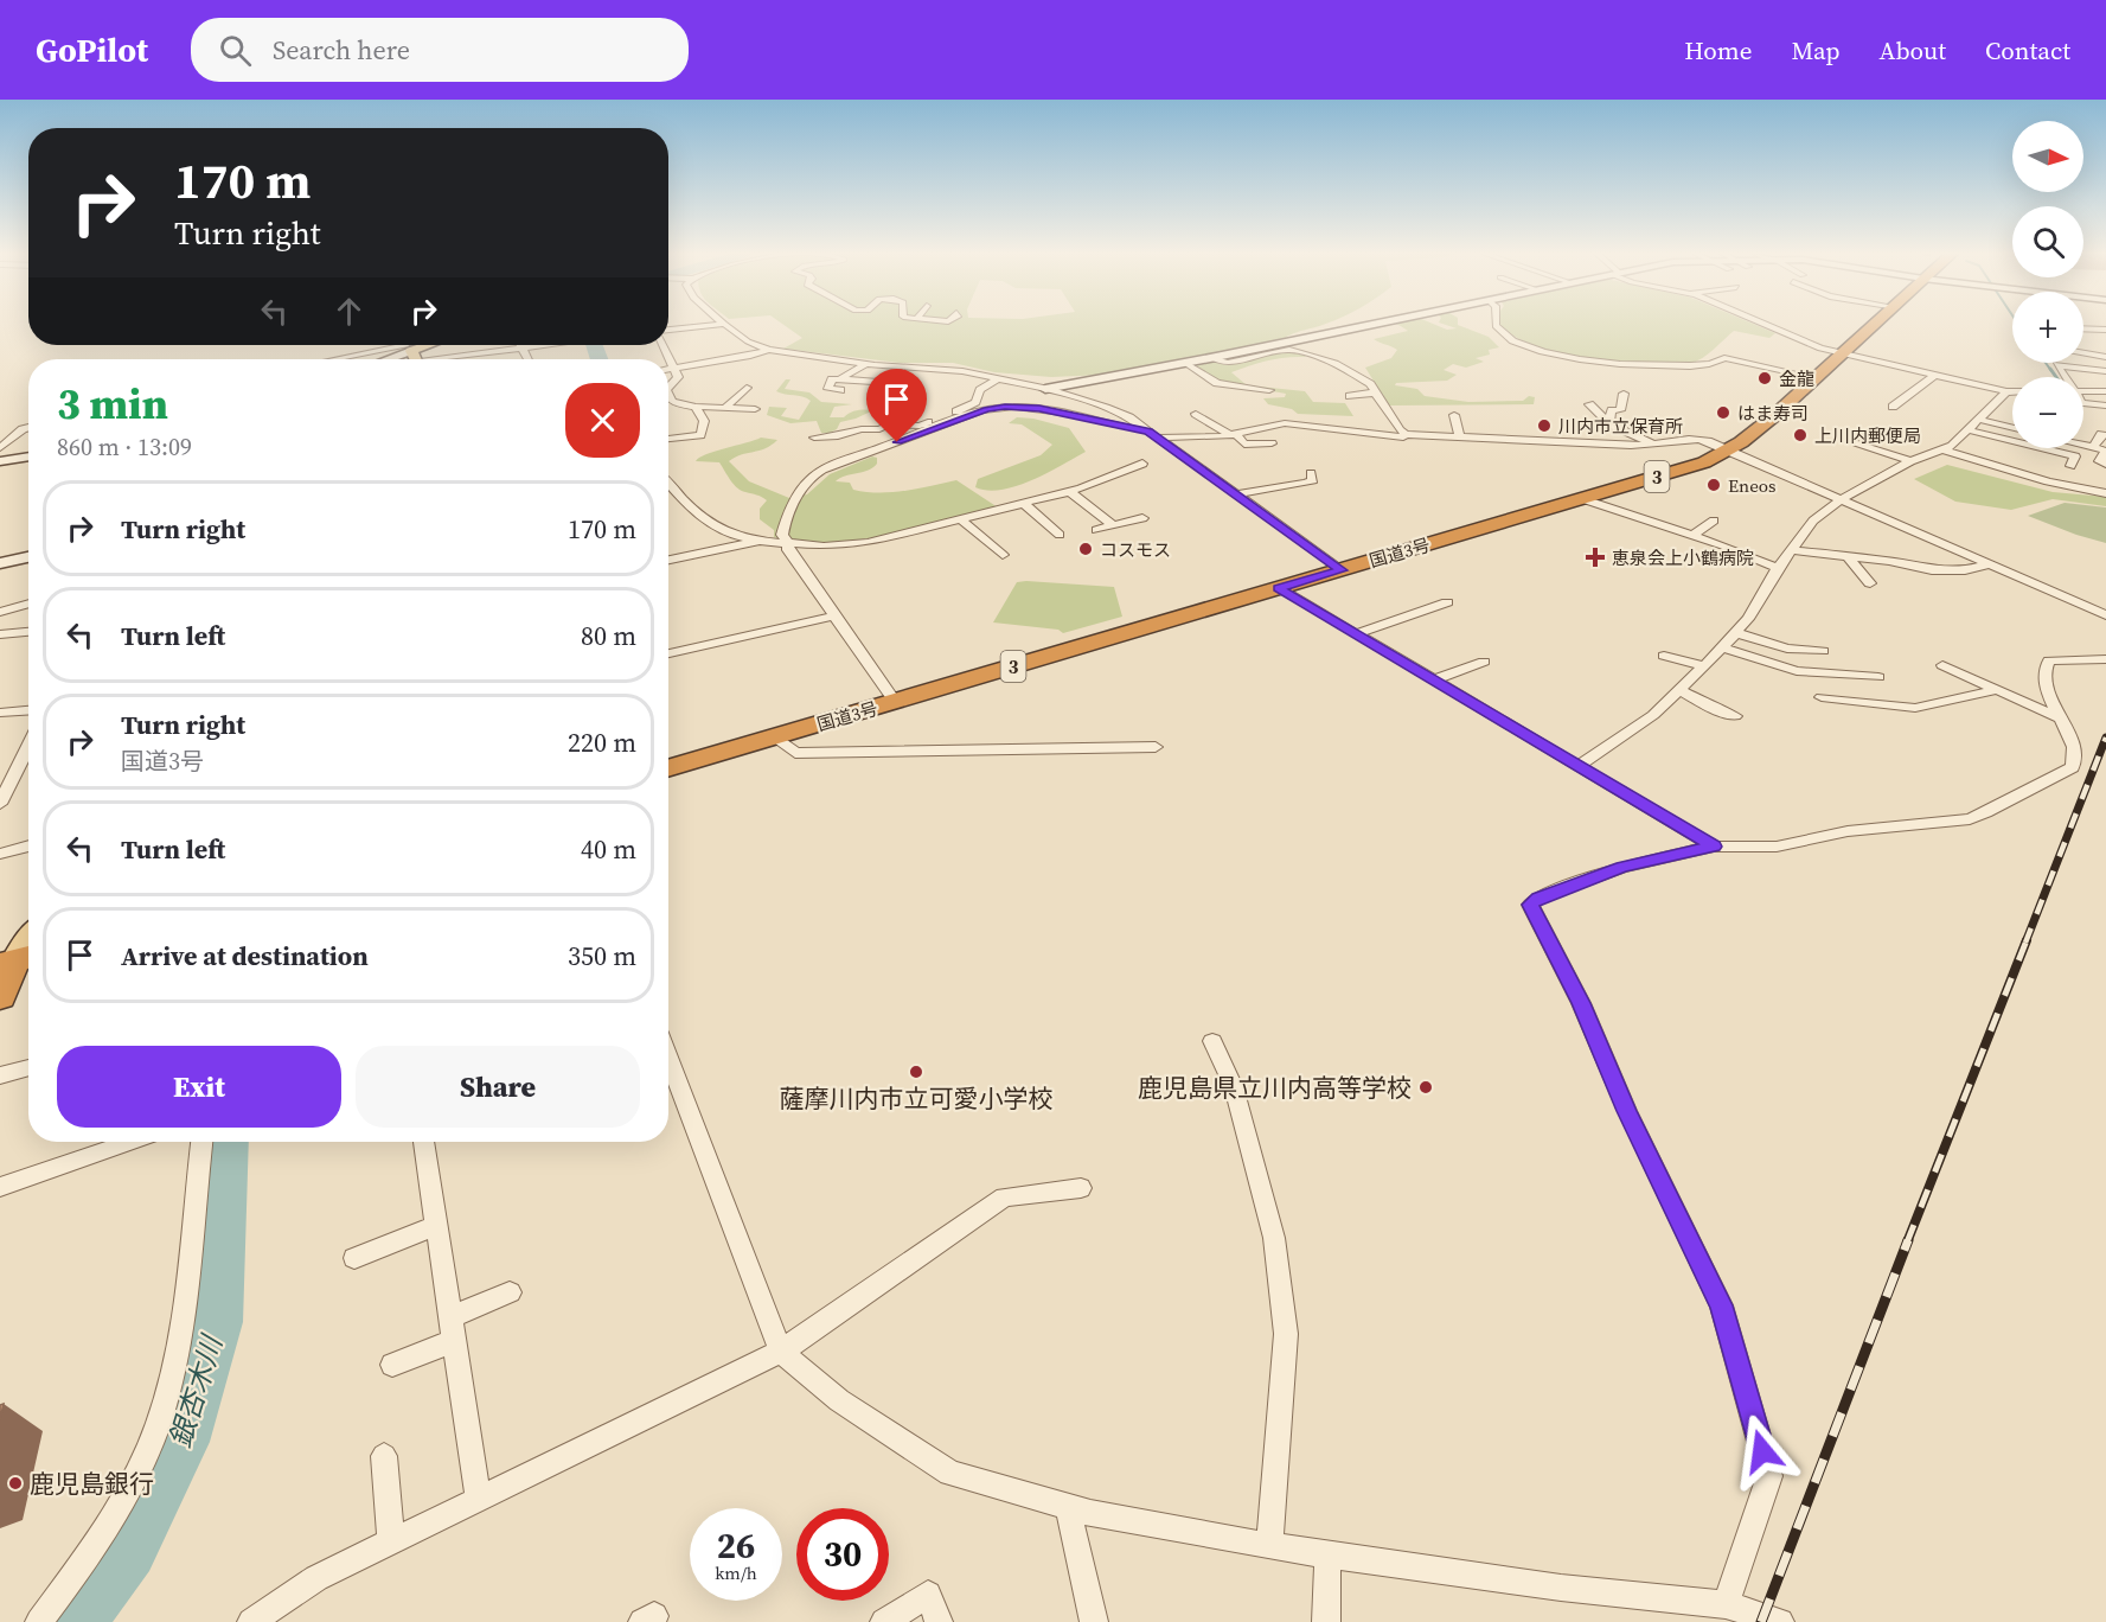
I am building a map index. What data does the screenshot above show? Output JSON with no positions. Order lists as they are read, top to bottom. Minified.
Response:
{"streets":{"highway":["3","国道3号"]},"water":["銀杏木川"],"places":{"other":["金龍","はま寿司","川内市立保育所","上川内郵便局","Eneos","コスモス","薩摩川内市立可愛小学校","鹿児島県立川内高等学校","鹿児島銀行"],"health":["恵泉会上小鶴病院"]},"north":"right","page":{"header":"GoPilot","search":"Search here","nav":["Home","Map","About","Contact"],"map_buttons":["+","−"],"turn":["170 m","Turn right"],"heading":["3 min","860 m · 13:09"],"list":[{"name":"Turn right","value":"170 m"},{"name":"Turn left","value":"80 m"},{"name":"Turn right","note":"国道3号","value":"220 m"},{"name":"Turn left","value":"40 m"},{"name":"Arrive at destination","value":"350 m"}],"buttons":["Exit","Share"],"speed":"26 km/h","limit":"30"}}
